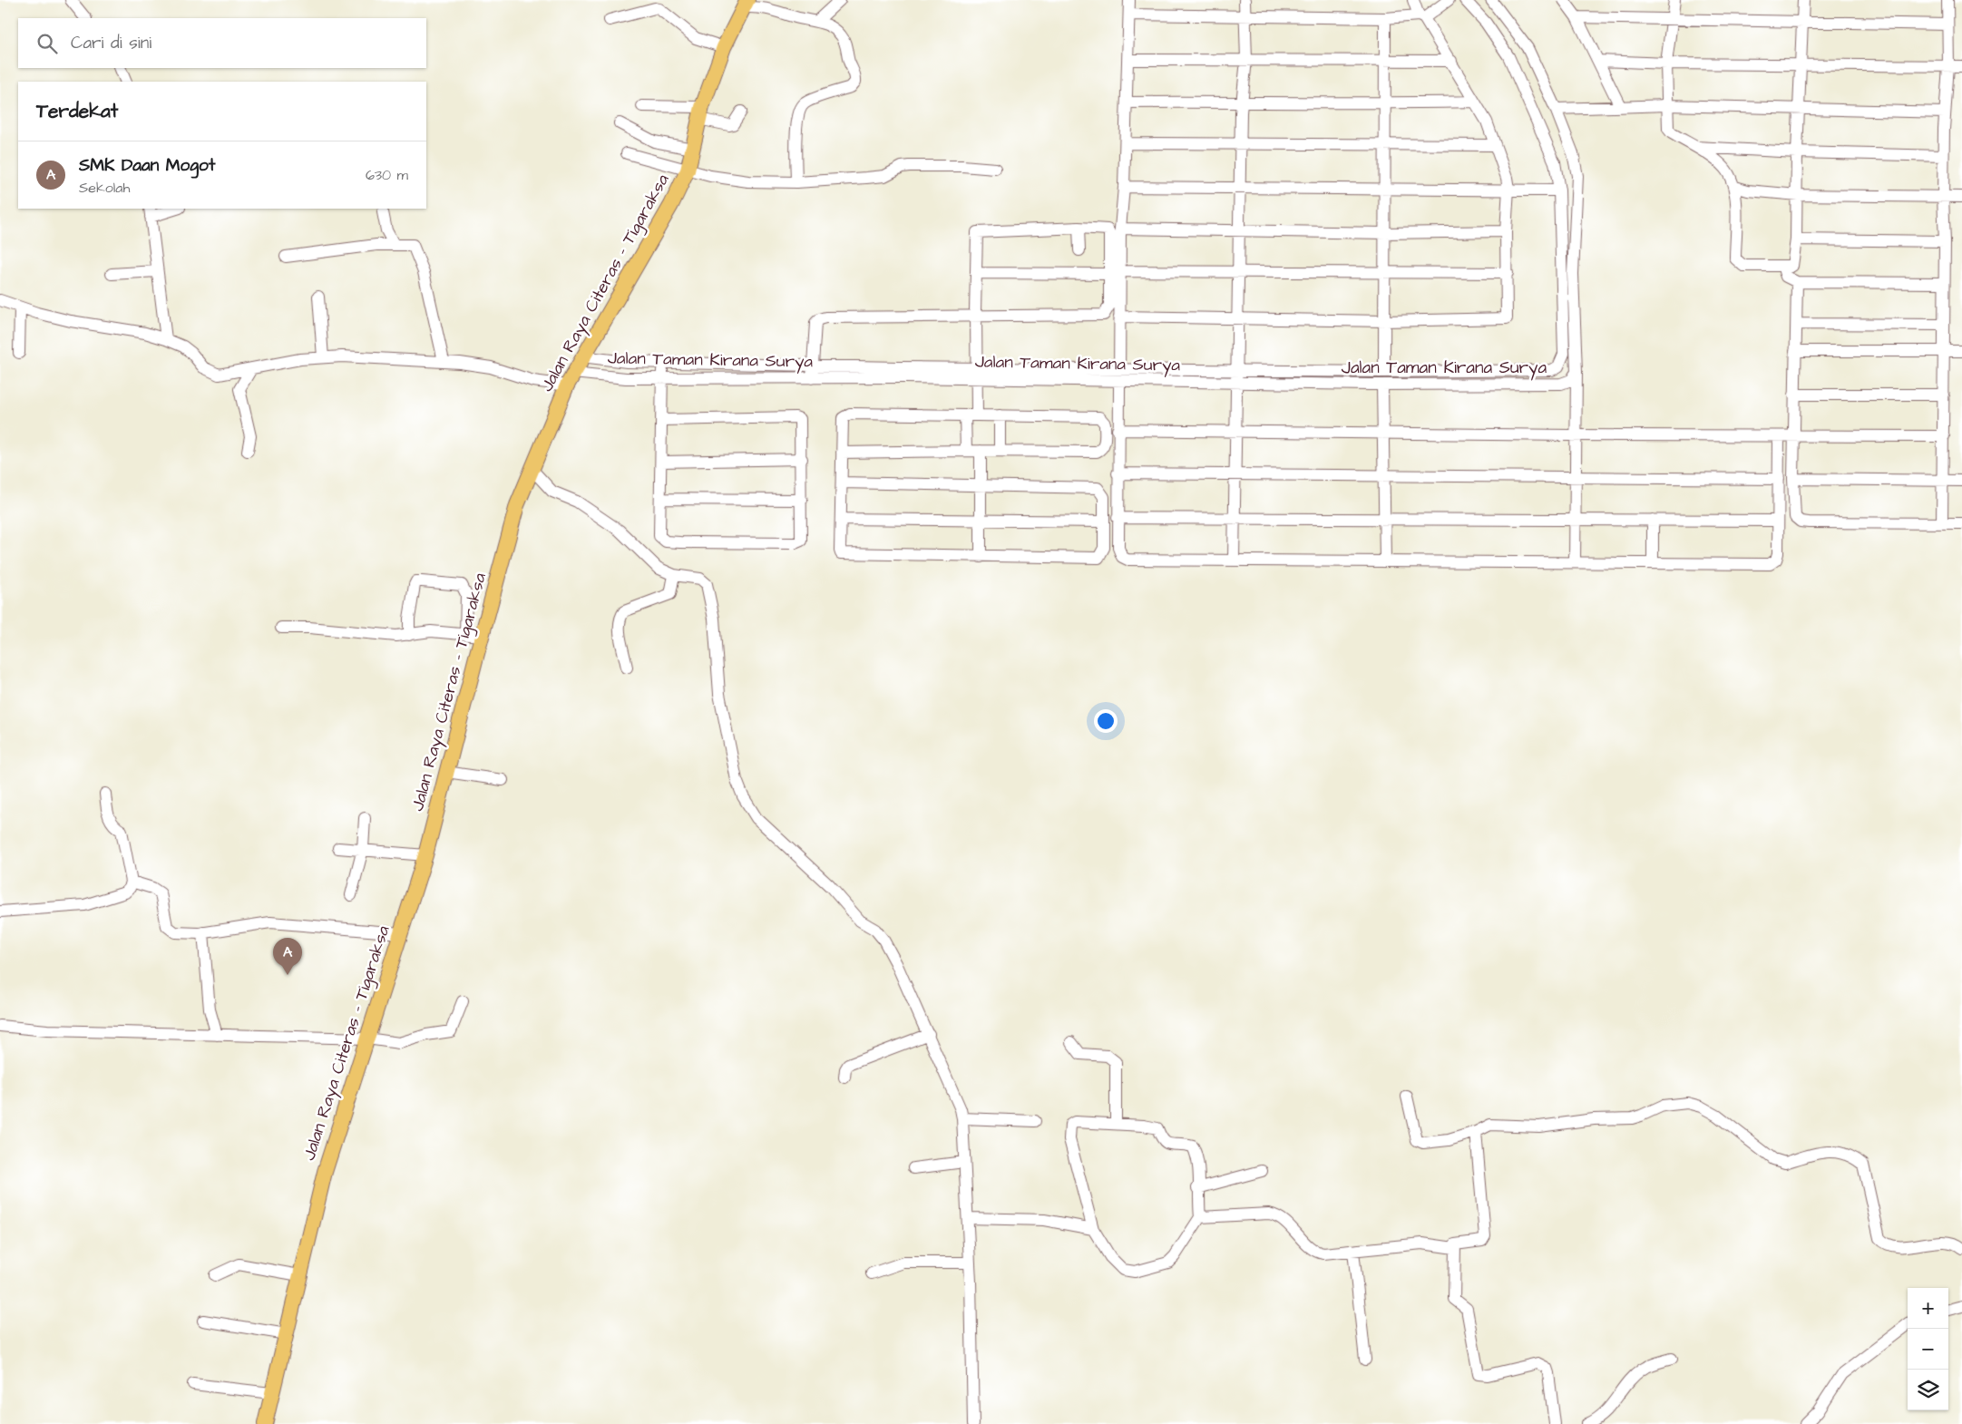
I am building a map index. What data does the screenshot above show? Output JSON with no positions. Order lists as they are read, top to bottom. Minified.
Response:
{"streets":{"main road":["Jalan Raya Citeras - Tigaraksa"],"street":["Jalan Taman Kirana Surya"]},"crossings":[["Jalan Raya Citeras - Tigaraksa","Jalan Taman Kirana Surya"]],"page":{"search":"Cari di sini","heading":"Terdekat","list":[{"mark":"A","name":"SMK Daan Mogot","note":"Sekolah","value":"630 m"}],"pins":"A","map_buttons":["+","−"]}}
